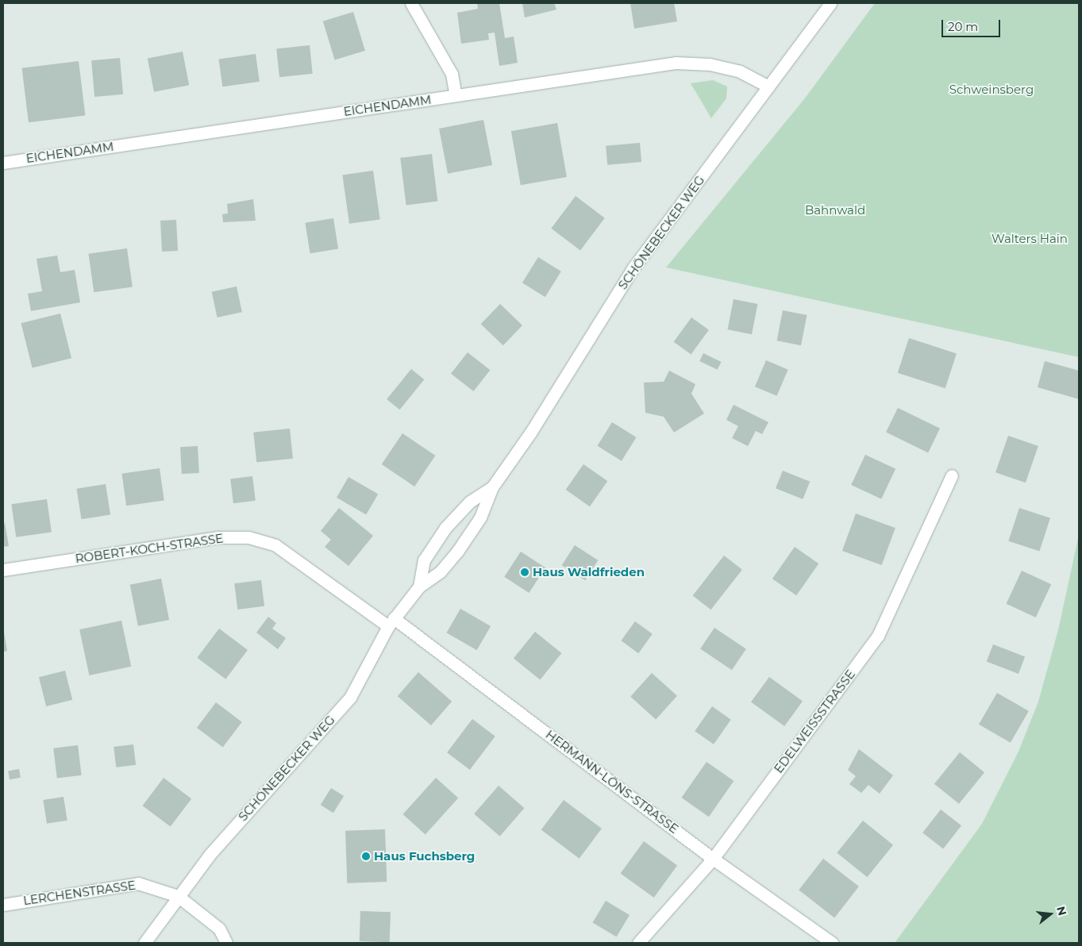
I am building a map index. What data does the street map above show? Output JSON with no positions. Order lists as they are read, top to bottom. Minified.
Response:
{"streets":{"street":["EICHENDAMM","SCHÖNEBECKER WEG","ROBERT-KOCH-STRASSE","EDELWEISSSTRASSE","HERMANN-LÖNS-STRASSE","LERCHENSTRASSE"]},"crossings":[["EICHENDAMM","SCHÖNEBECKER WEG"],["SCHÖNEBECKER WEG","ROBERT-KOCH-STRASSE"],["SCHÖNEBECKER WEG","HERMANN-LÖNS-STRASSE"],["SCHÖNEBECKER WEG","LERCHENSTRASSE"],["ROBERT-KOCH-STRASSE","HERMANN-LÖNS-STRASSE"],["EDELWEISSSTRASSE","HERMANN-LÖNS-STRASSE"]],"parks":["Schweinsberg","Bahnwald","Walters Hain"],"places":["Haus Waldfrieden","Haus Fuchsberg"],"scale_bar":"20 m","north":"right"}
